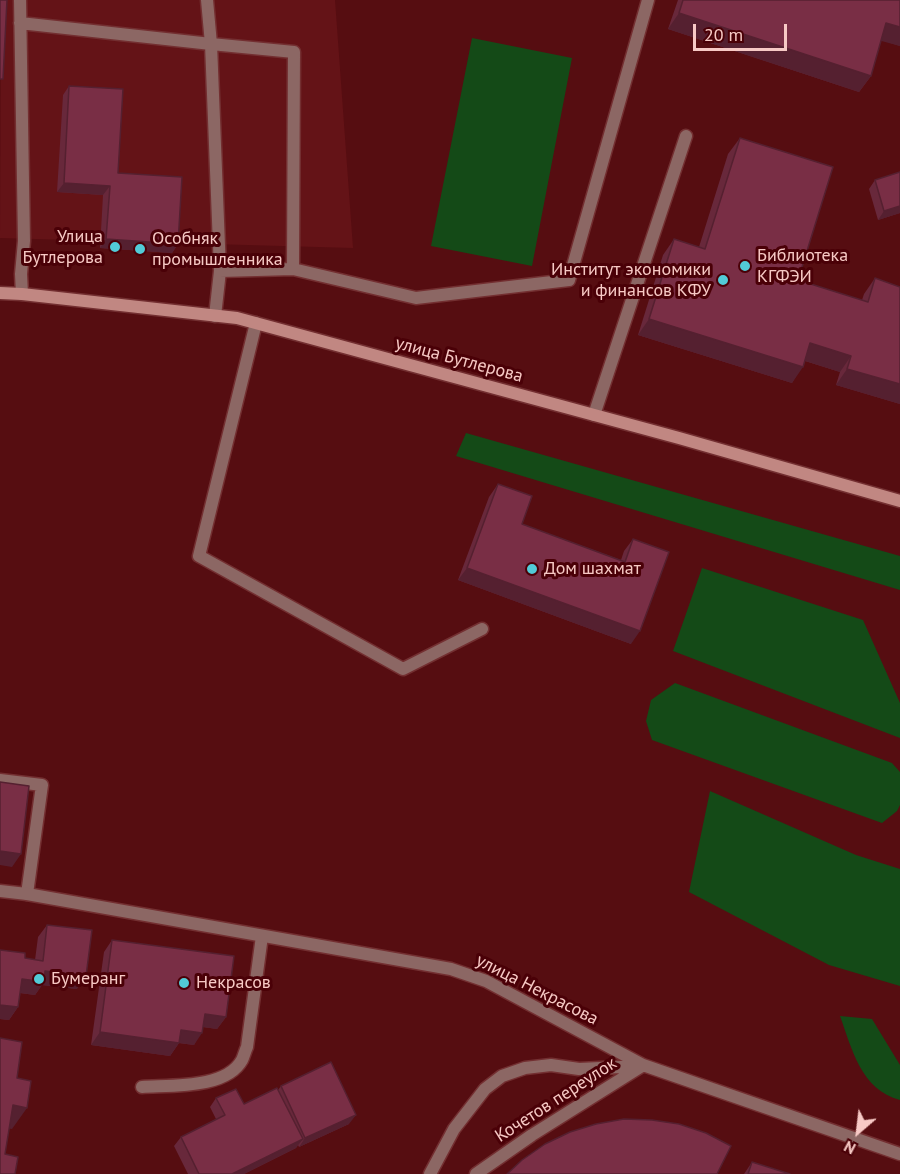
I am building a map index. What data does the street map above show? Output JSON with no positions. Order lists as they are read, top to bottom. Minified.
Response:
{"streets":{"main road":["улица Бутлерова"],"street":["улица Некрасова","Кочетов переулок"]},"crossings":[["улица Некрасова","Кочетов переулок"]],"places":["Улица Бутлерова","Особняк промышленника","Библиотека КГФЭИ","Институт экономики и финансов КФУ","Дом шахмат","Бумеранг","Некрасов"],"scale_bar":"20 m","north":"bottom left"}
